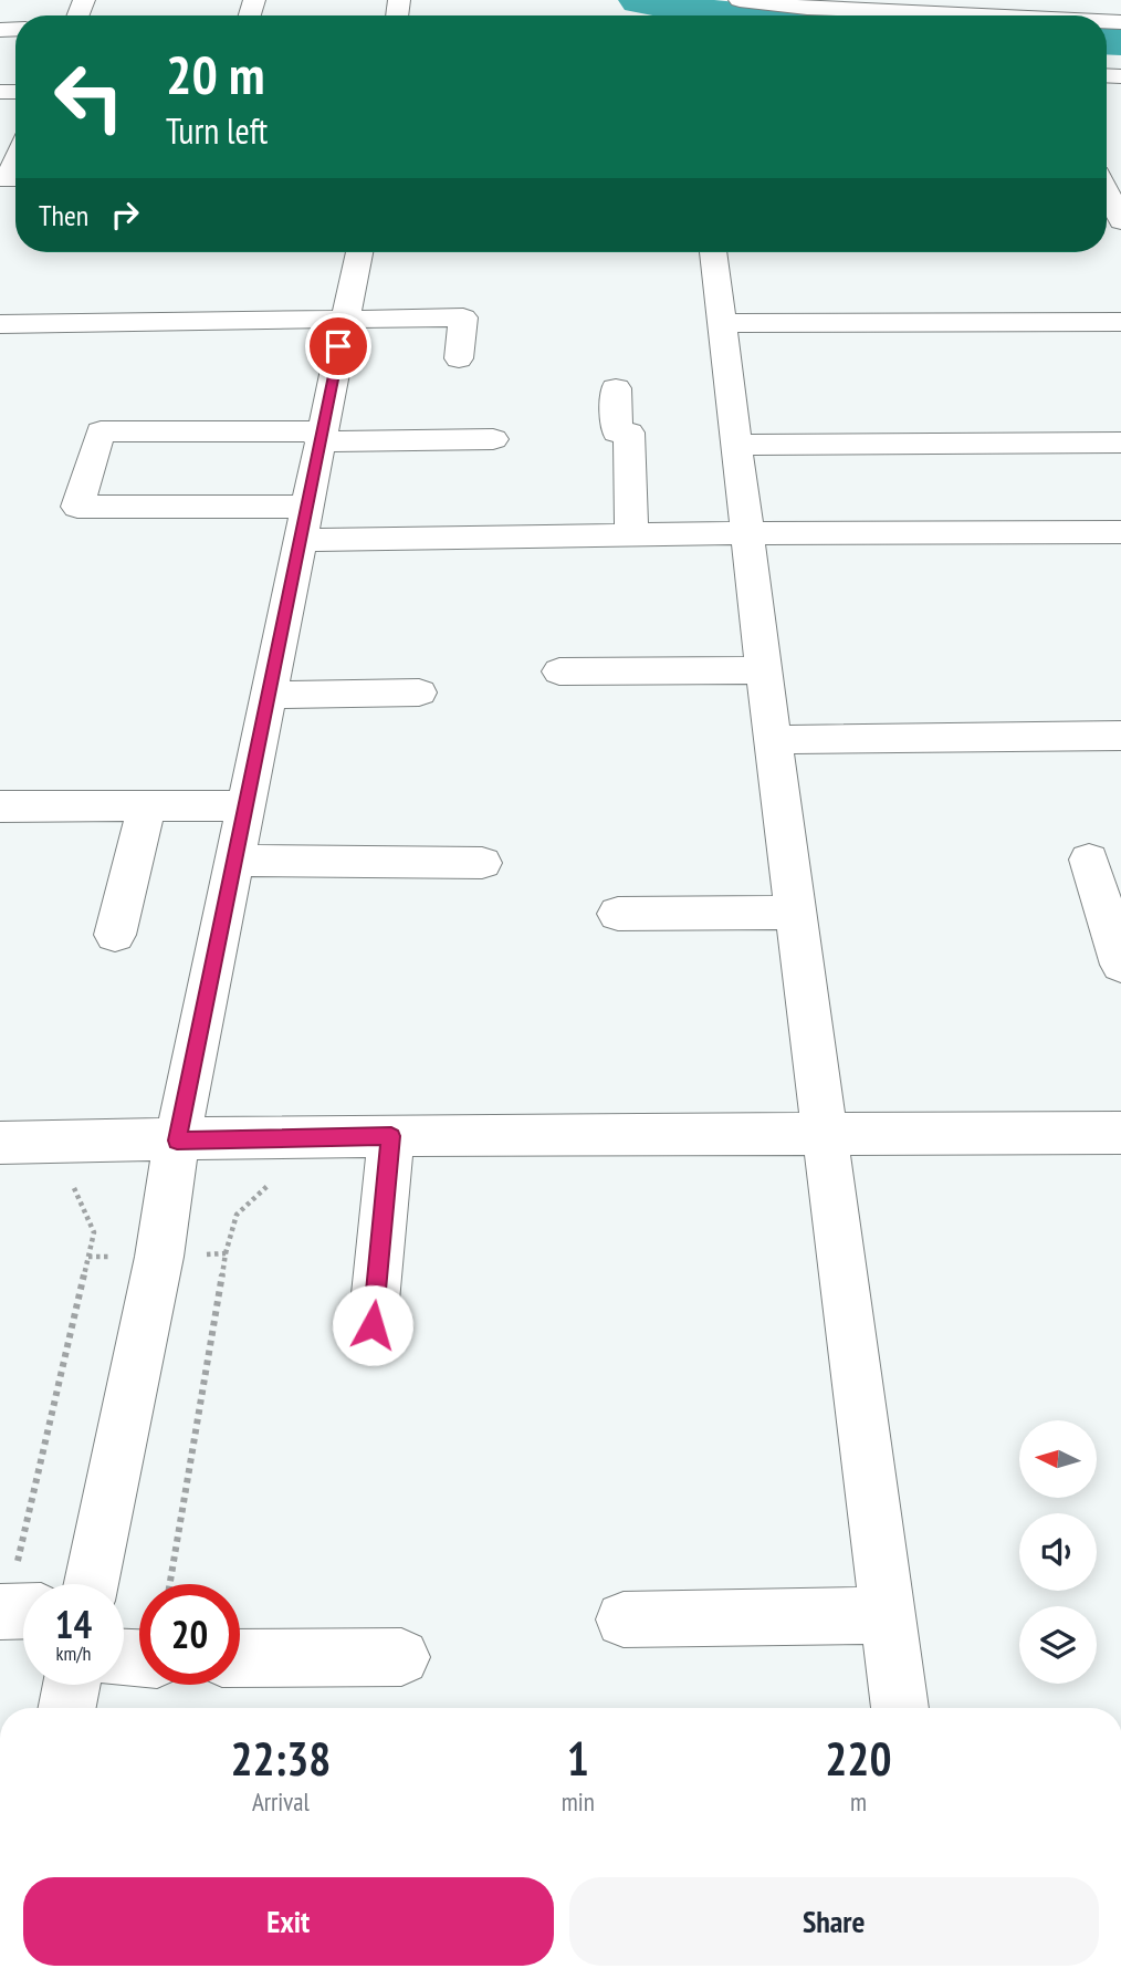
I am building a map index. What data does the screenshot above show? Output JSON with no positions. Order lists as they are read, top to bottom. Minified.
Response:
{"north":"left","page":{"turn":["20 m","Turn left"],"then":"Then","speed":"14 km/h","limit":"20","eta":["22:38","Arrival","1","min","220","m"],"buttons":["Exit","Share"]}}
